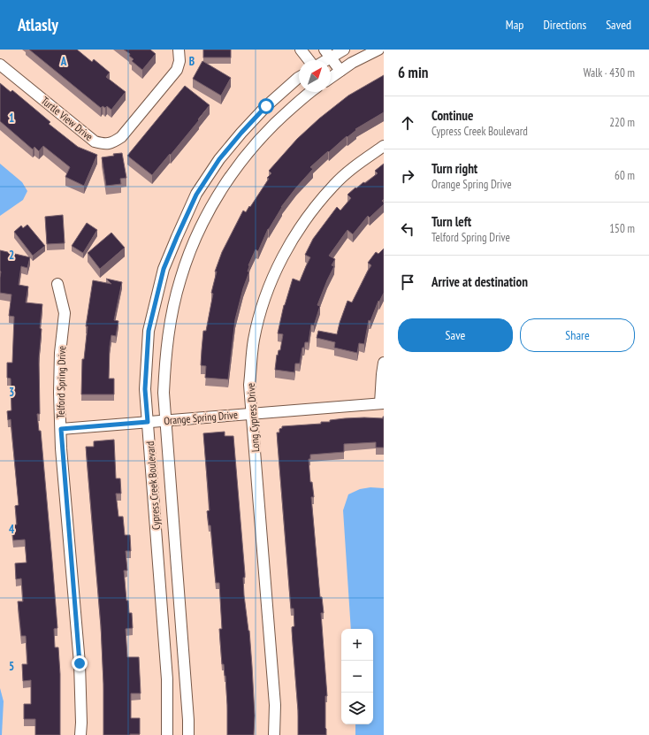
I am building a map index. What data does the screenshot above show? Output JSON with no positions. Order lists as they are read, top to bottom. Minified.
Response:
{"streets":{"street":["Turtle View Drive","Telford Spring Drive","Orange Spring Drive","Long Cypress Drive","Cypress Creek Boulevard"]},"crossings":[["Telford Spring Drive","Orange Spring Drive"],["Orange Spring Drive","Long Cypress Drive"],["Orange Spring Drive","Cypress Creek Boulevard"]],"north":"top right","page":{"header":"Atlasly","nav":["Map","Directions","Saved"],"heading":["6 min","Walk · 430 m"],"list":[["Continue","Cypress Creek Boulevard","220 m"],["Turn right","Orange Spring Drive","60 m"],["Turn left","Telford Spring Drive","150 m"],"Arrive at destination"],"buttons":["Save","Share"],"map_buttons":["+","−"]},"grid":{"columns":["A","B"],"rows":["1","2","3","4","5"]}}
